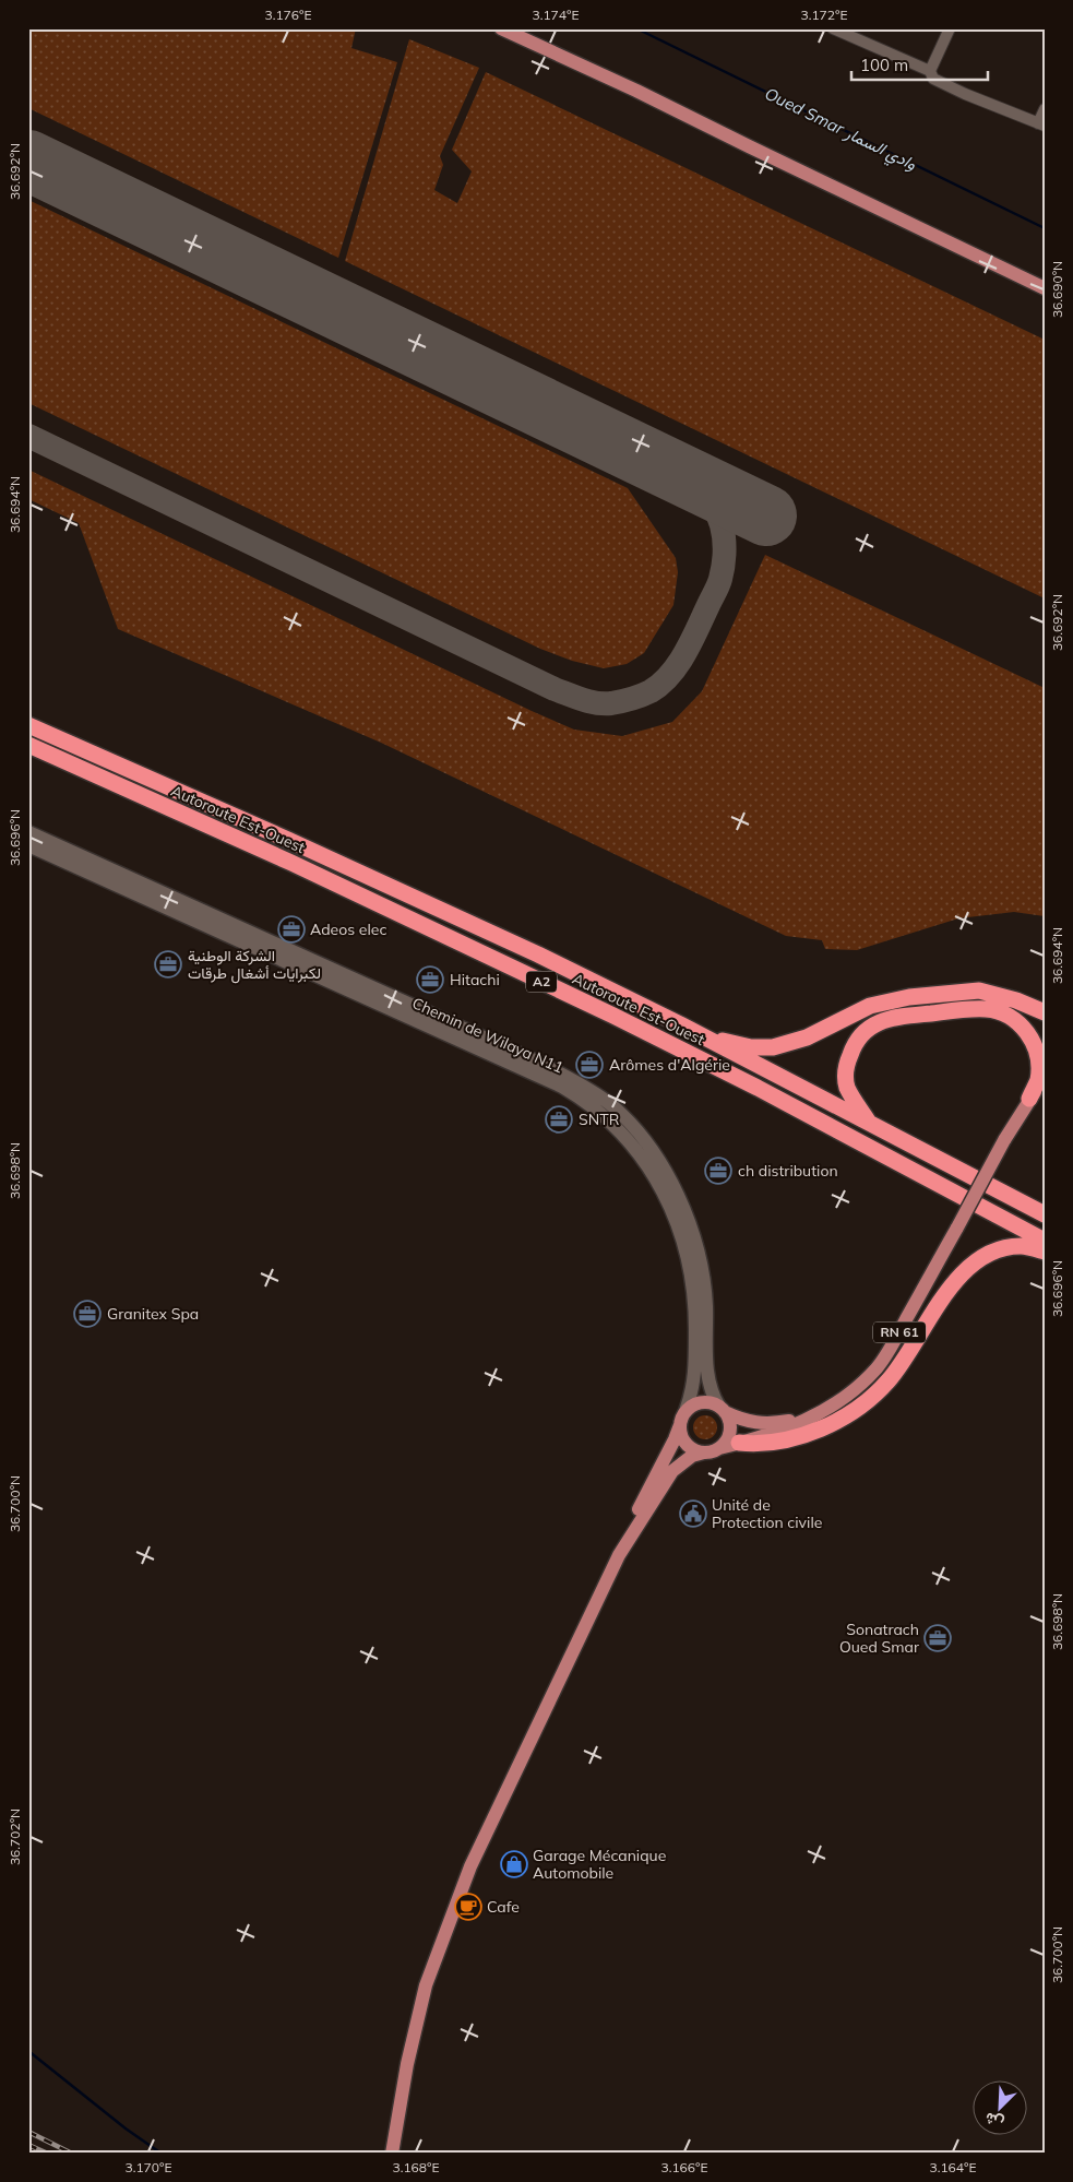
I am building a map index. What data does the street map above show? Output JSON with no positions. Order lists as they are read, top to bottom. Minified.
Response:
{"streets":{"highway":["Autoroute Est-Ouest","A2"],"main road":["Chemin de Wilaya N11","RN 61"]},"crossings":[["Chemin de Wilaya N11","RN 61"]],"water":["Oued Smar وادي السمار"],"places":{"office":["Adeos elec","الشركة الوطنية لكبرايات أشغال طرقات","Hitachi","Arômes d'Algérie","SNTR","ch distribution","Granitex Spa","Sonatrach Oued Smar"],"public building":["Unité de Protection civile"],"shop":["Garage Mécanique Automobile"],"cafe":["Cafe"]},"scale_bar":"100 m","north":"bottom left","coordinates":["3.176°E","3.174°E","3.172°E","36.692°N","36.690°N","36.694°N","36.696°N","36.698°N","36.700°N","36.702°N","3.170°E","3.168°E","3.166°E","3.164°E"]}
